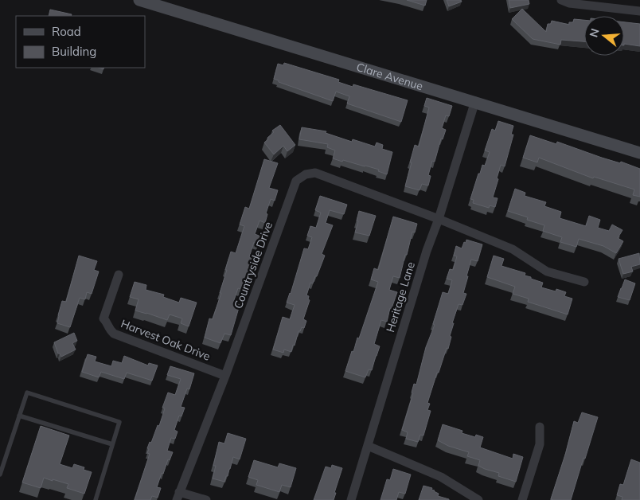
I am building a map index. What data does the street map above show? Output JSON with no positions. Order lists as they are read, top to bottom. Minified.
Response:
{"streets":{"street":["Clare Avenue","Countryside Drive","Heritage Lane","Harvest Oak Drive"]},"crossings":[["Clare Avenue","Heritage Lane"],["Countryside Drive","Heritage Lane"],["Countryside Drive","Harvest Oak Drive"]],"legend":["Road","Building"],"north":"left"}
